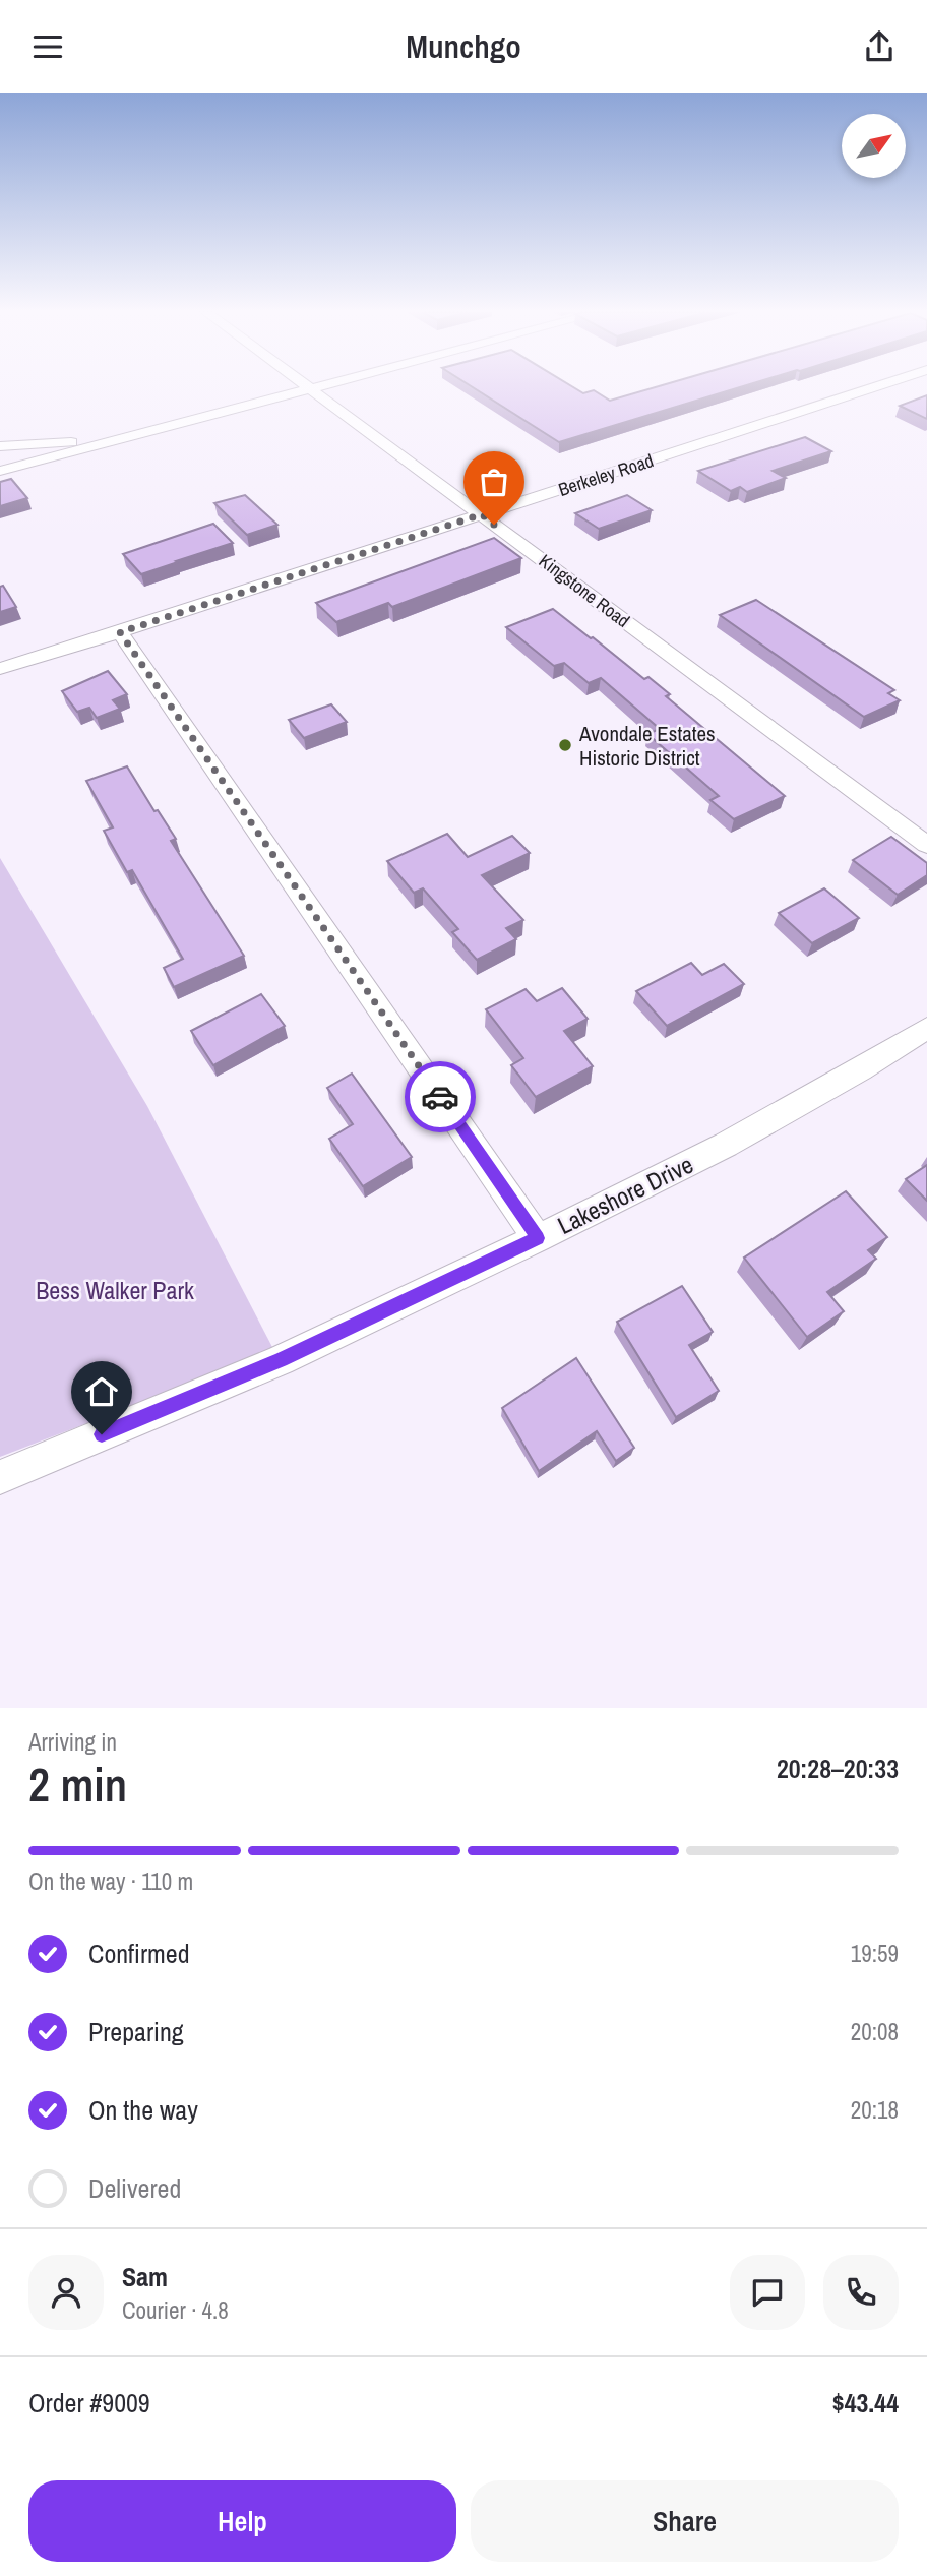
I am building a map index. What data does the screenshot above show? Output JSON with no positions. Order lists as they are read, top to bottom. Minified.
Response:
{"streets":{"street":["Berkeley Road","Kingstone Road","Lakeshore Drive"]},"crossings":[["Berkeley Road","Kingstone Road"]],"parks":["Bess Walker Park"],"places":["Avondale Estates Historic District"],"north":"top right","page":{"header":"Munchgo","heading":["2 min","Arriving in","20:28–20:33"],"panel":["Sam","Courier · 4.8","Order #9009","$43.44"],"bar":"On the way · 110 m","list":[["Confirmed","19:59"],["Preparing","20:08"],["On the way","20:18"],"Delivered"],"buttons":["Help","Share"]}}
